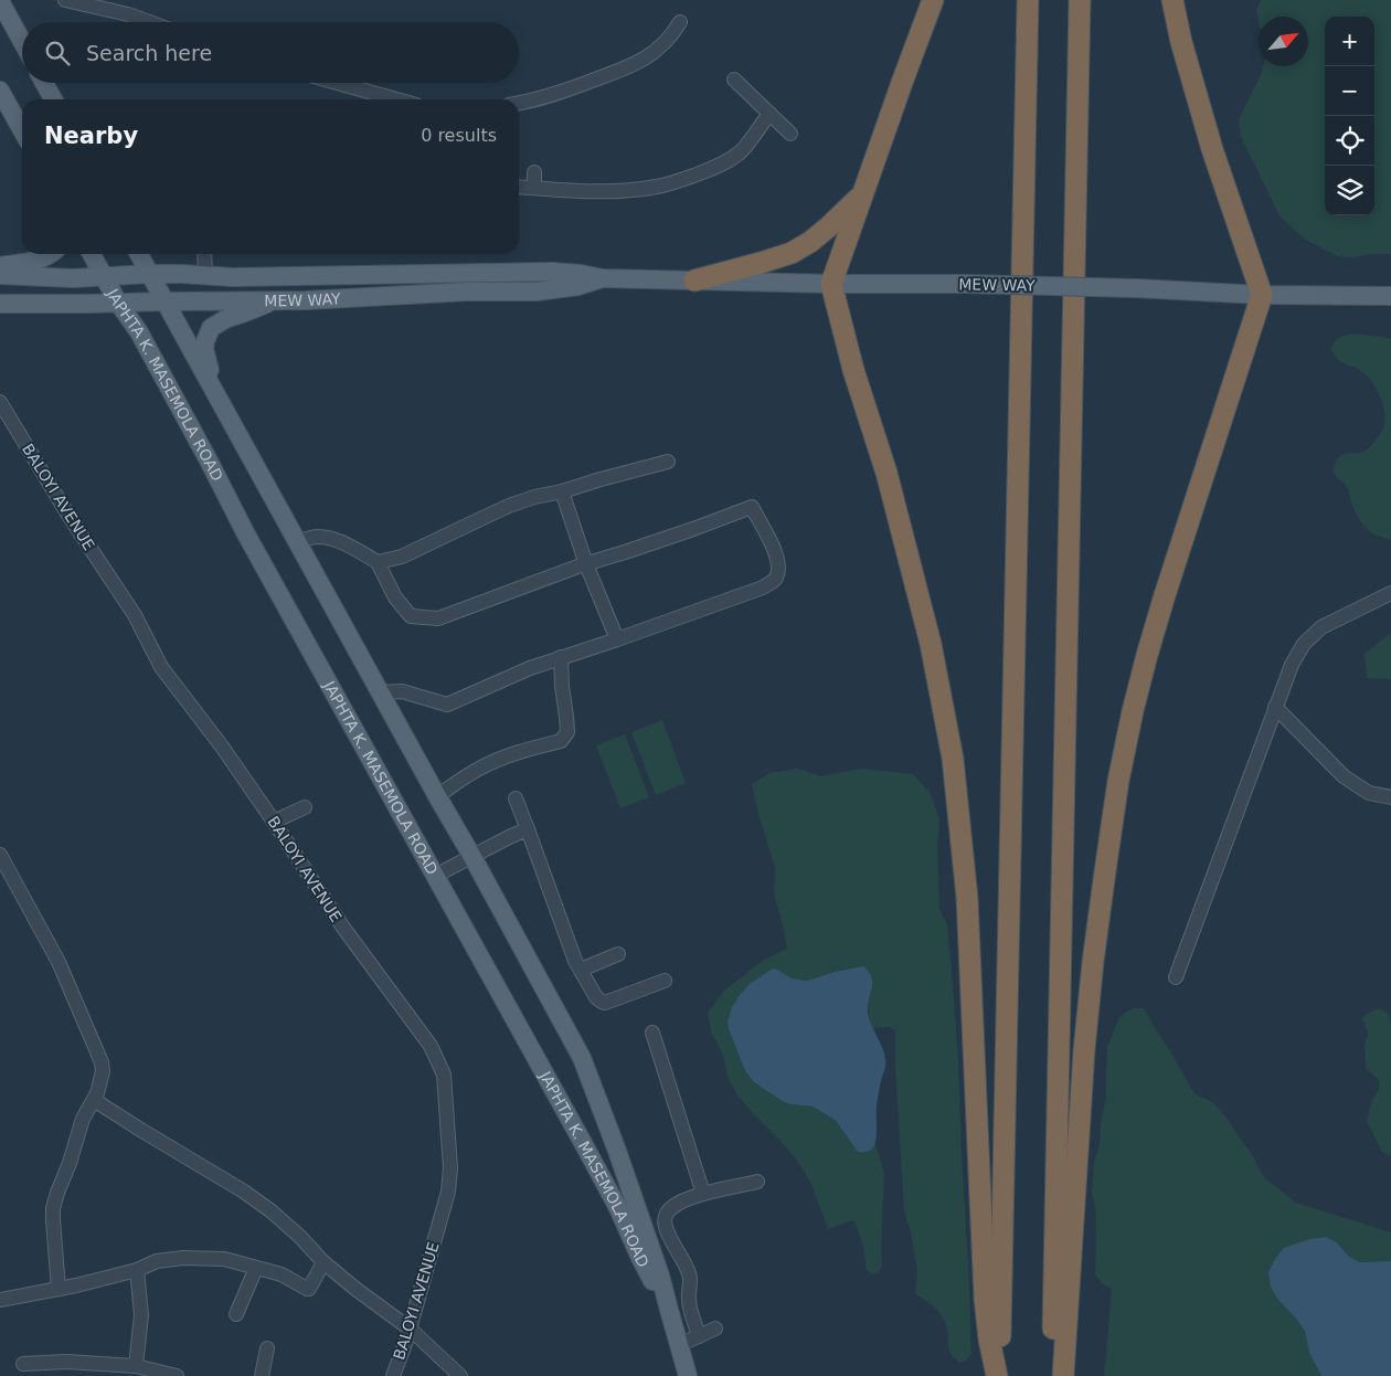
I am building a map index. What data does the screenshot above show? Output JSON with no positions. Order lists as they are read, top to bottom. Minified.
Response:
{"streets":{"main road":["MEW WAY","JAPHTA K. MASEMOLA ROAD"],"street":["BALOYI AVENUE"]},"crossings":[["MEW WAY","JAPHTA K. MASEMOLA ROAD"]],"north":"top right","page":{"map_buttons":["+","−"],"search":"Search here","heading":["Nearby","0 results"]}}
